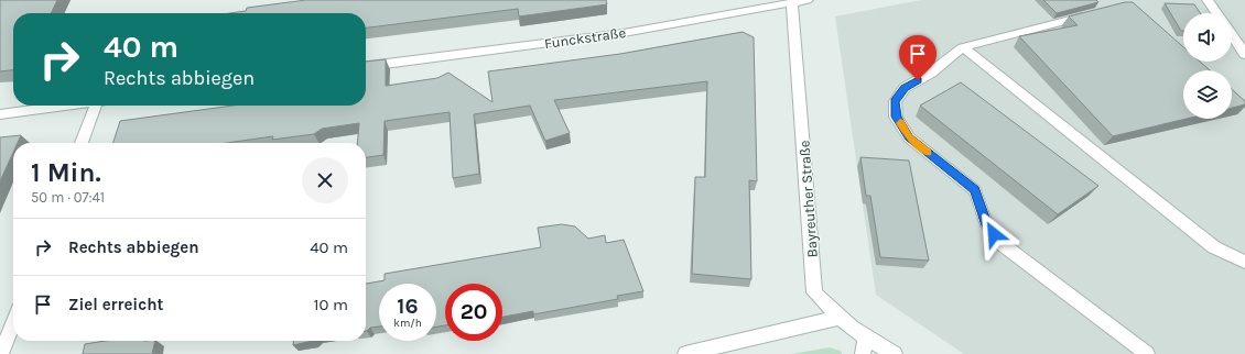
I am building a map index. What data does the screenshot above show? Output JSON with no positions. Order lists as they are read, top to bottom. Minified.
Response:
{"streets":{"street":["Funckstraße","Bayreuther Straße"]},"crossings":[["Funckstraße","Bayreuther Straße"]],"page":{"turn":["40 m","Rechts abbiegen"],"heading":["1 Min.","50 m · 07:41"],"list":[{"name":"Rechts abbiegen","value":"40 m"},{"name":"Ziel erreicht","value":"10 m"}],"speed":"16 km/h","limit":"20"}}
